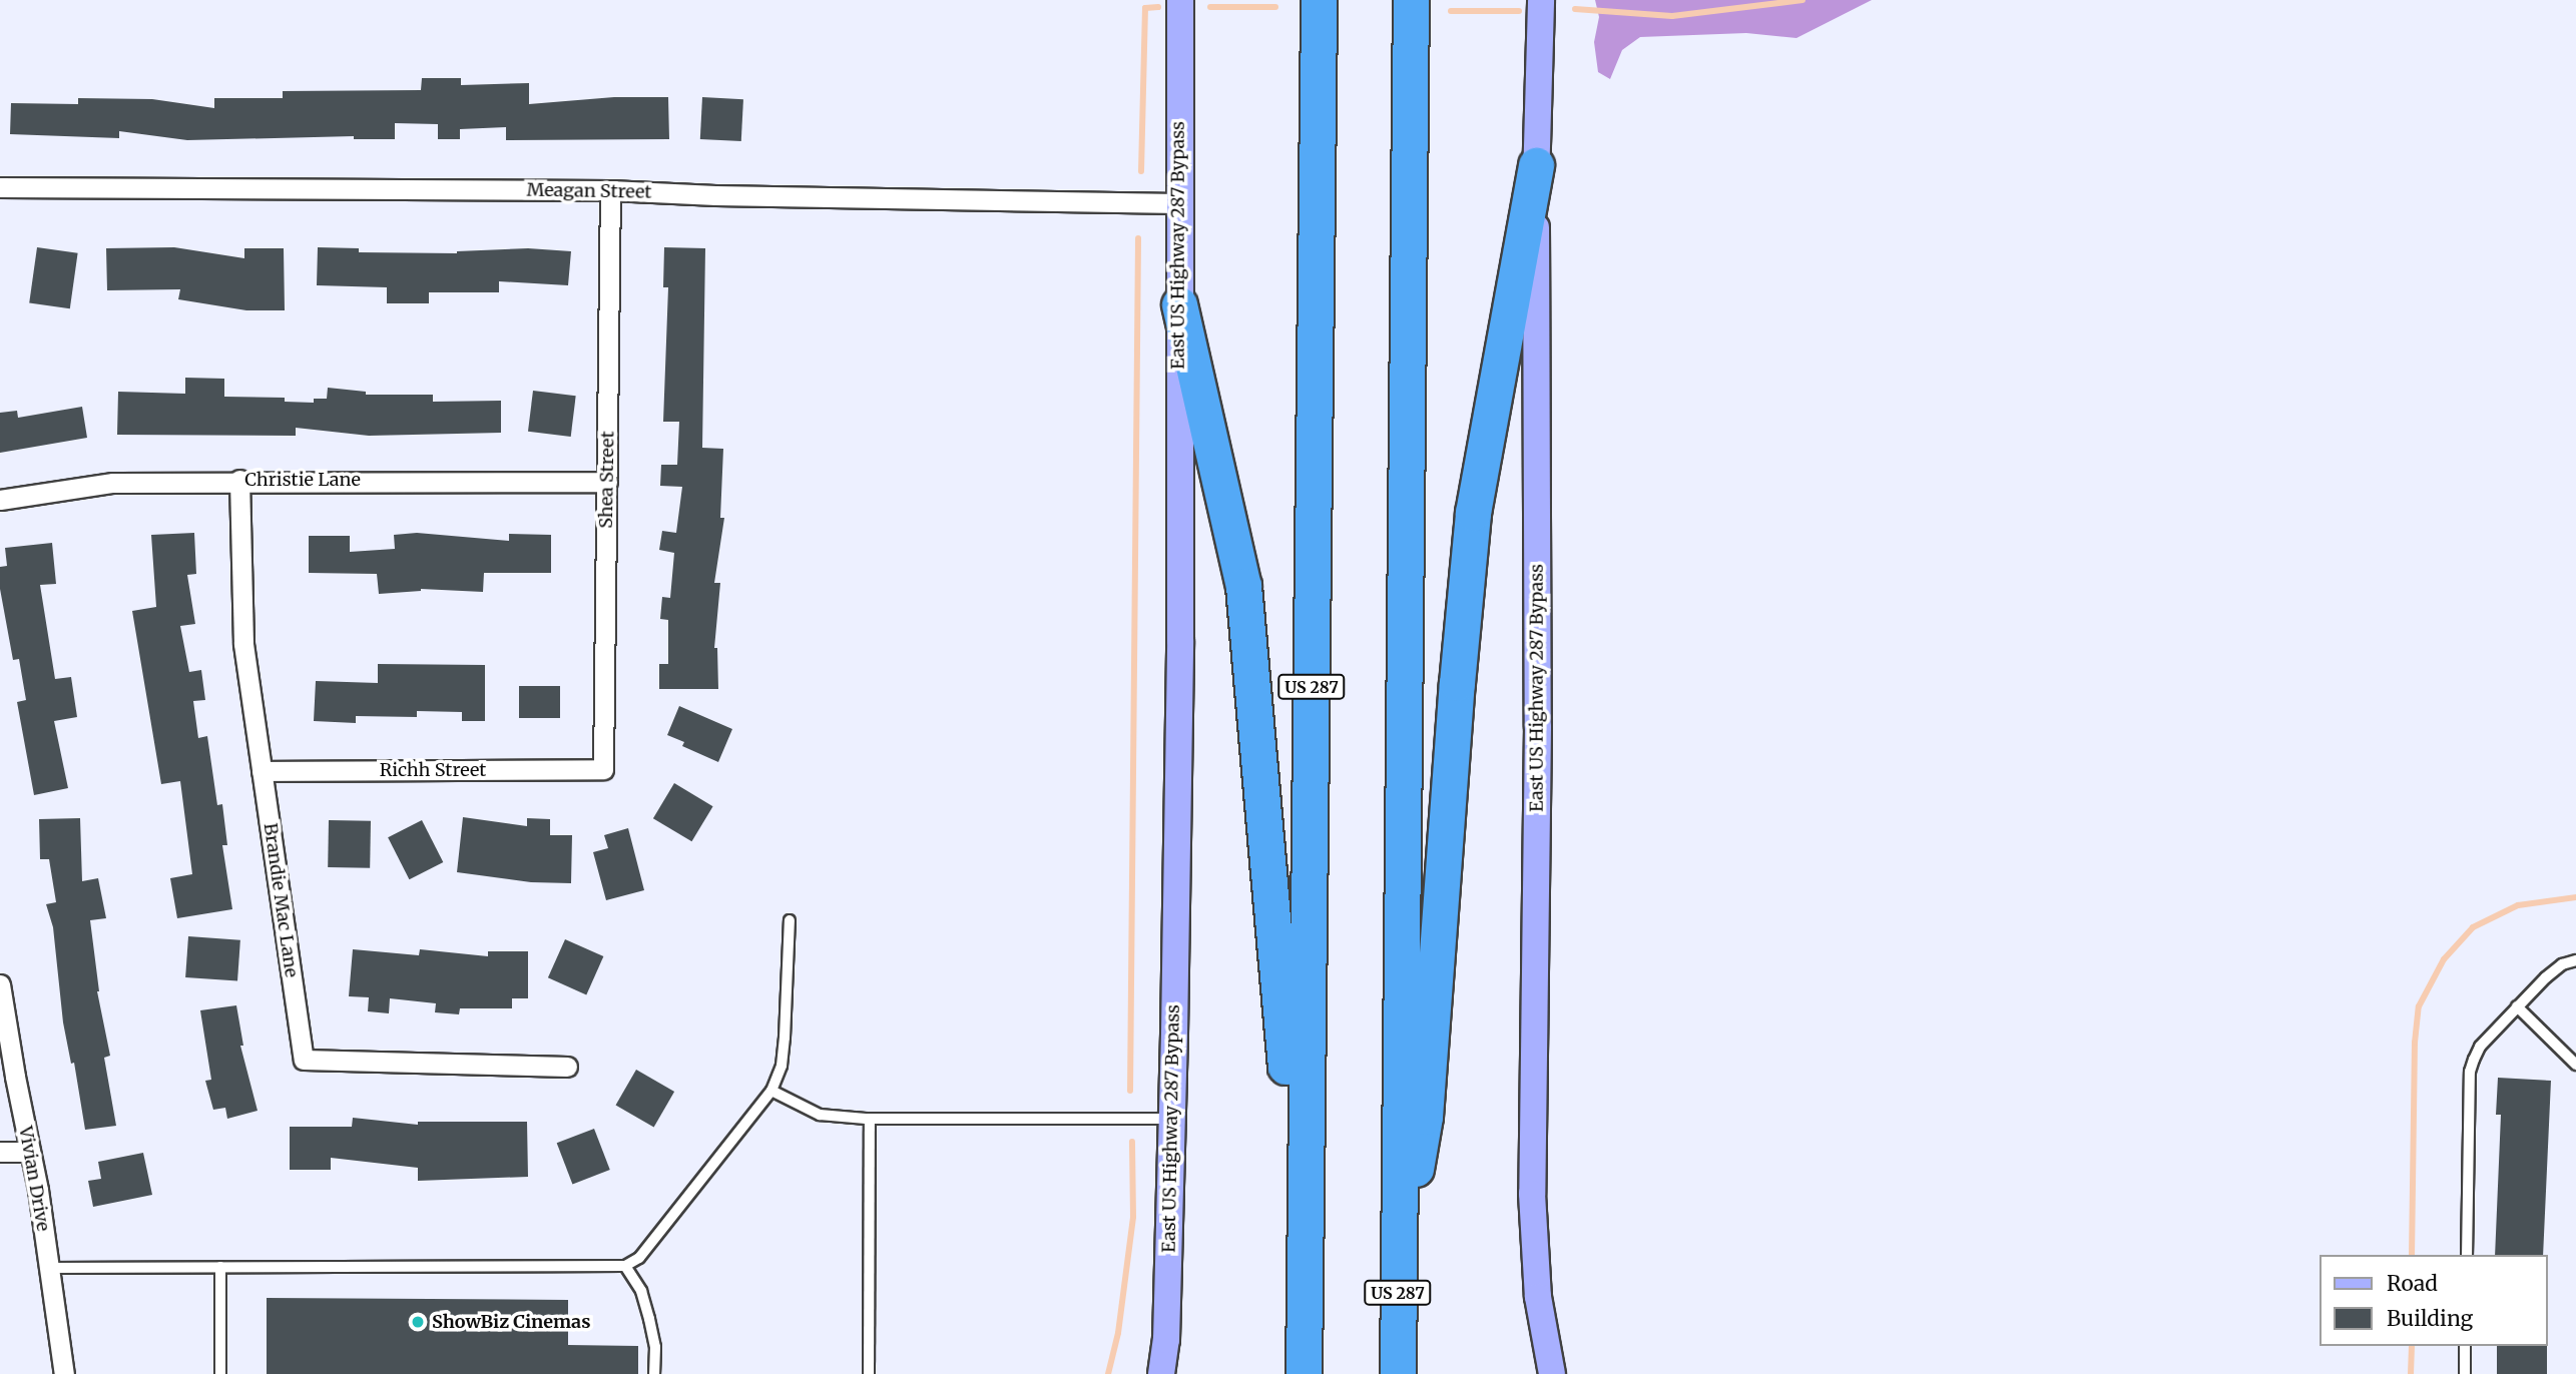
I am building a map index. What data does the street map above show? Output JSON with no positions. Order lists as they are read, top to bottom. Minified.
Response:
{"streets":{"highway":["US 287"],"main road":["East US Highway 287 Bypass"],"street":["Meagan Street","Christie Lane","Shea Street","Richh Street","Brandie Mac Lane","Vivian Drive"]},"crossings":[["Meagan Street","East US Highway 287 Bypass"],["Meagan Street","Shea Street"],["Christie Lane","Shea Street"],["Christie Lane","Brandie Mac Lane"],["Shea Street","Richh Street"],["Richh Street","Brandie Mac Lane"]],"places":["ShowBiz Cinemas"],"legend":["Road","Building"]}
